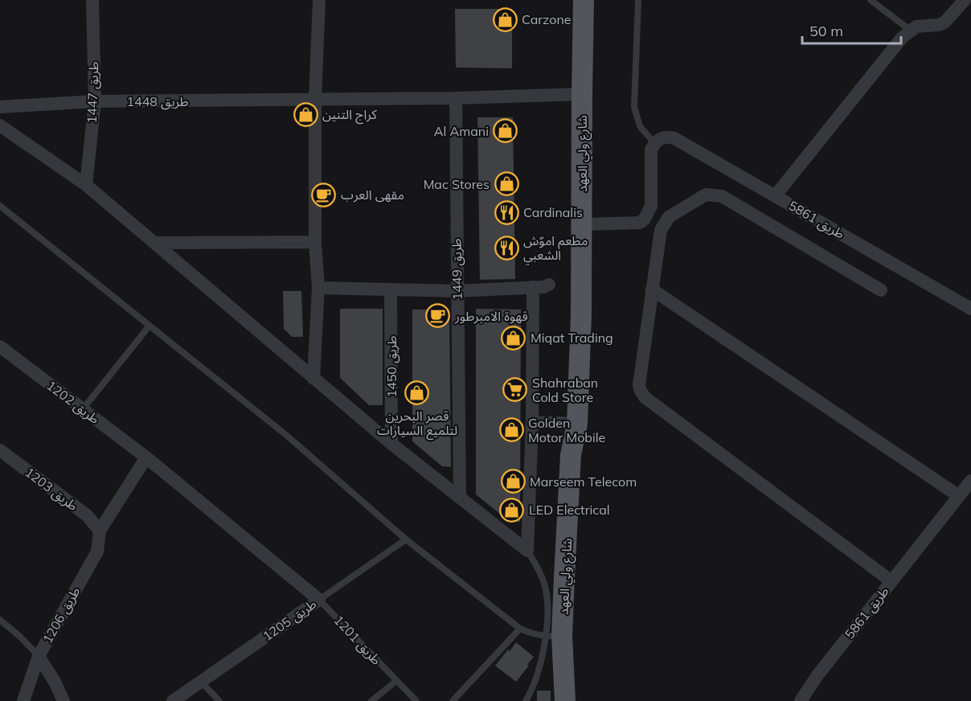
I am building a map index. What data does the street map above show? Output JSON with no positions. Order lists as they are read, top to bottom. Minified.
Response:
{"streets":{"main road":["شارع ولي العهد"],"street":["طريق 1447","طريق 1448","طريق 5861","طريق 1449","طريق 1450","طريق 1202","طريق 1203","طريق 1206","طريق 1205"],"lane":["طريق 1201"]},"crossings":[["طريق 1447","طريق 1448"],["طريق 1448","شارع ولي العهد"],["طريق 1448","طريق 1449"],["طريق 1202","طريق 1205"],["طريق 1202","طريق 1201"],["طريق 1203","طريق 1206"],["طريق 1205","طريق 1201"]],"places":{"shop":["Carzone","كراج التنين","Al Amani","Mac Stores","Miqat Trading","قصر البحرين لتلميع السيارات","Golden Motor Mobile","Marseem Telecom","LED Electrical"],"cafe":["مقهى العرب","قهوة الامبرطور"],"restaurant":["Cardinalis","مطعم اموّش الشعبي"],"supermarket":["Shahraban Cold Store"]},"scale_bar":"50 m"}
